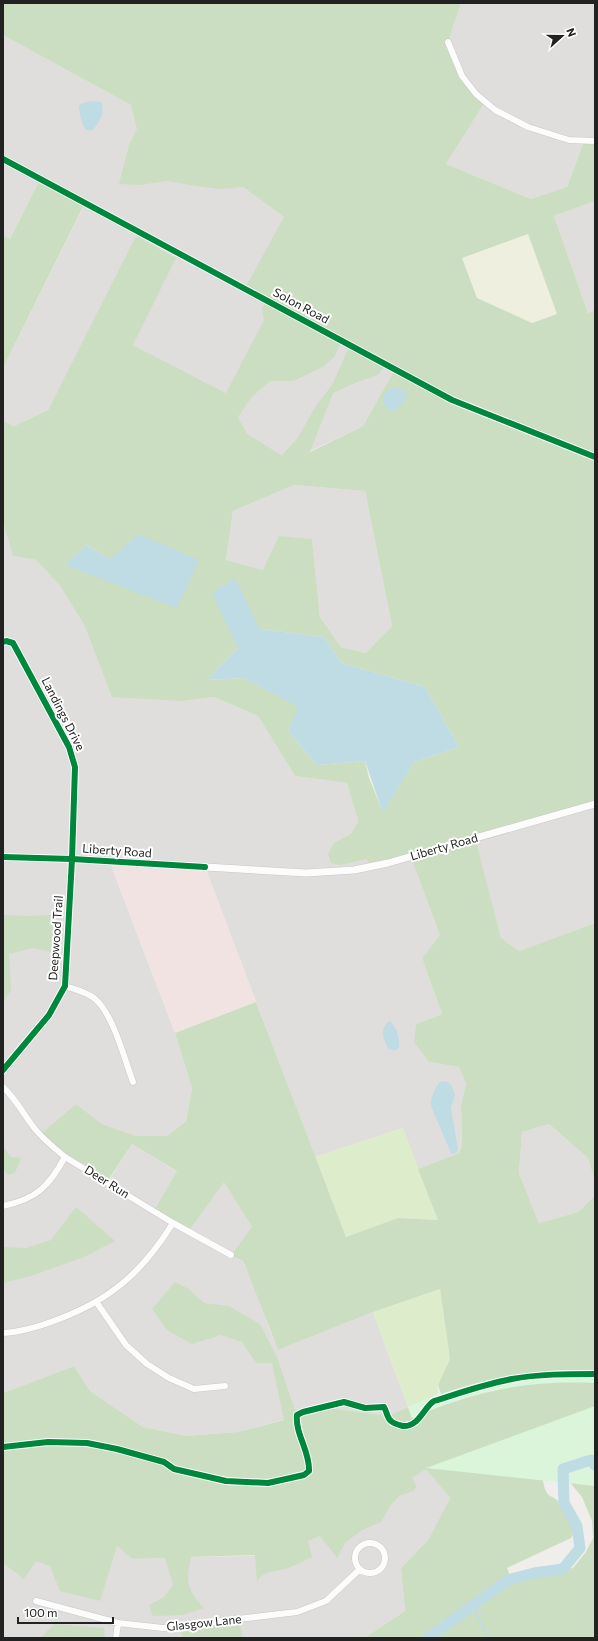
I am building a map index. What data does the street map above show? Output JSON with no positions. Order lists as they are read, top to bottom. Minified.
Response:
{"streets":{"street":["Solon Road","Landings Drive","Liberty Road","Deepwood Trail","Deer Run","Glasgow Lane"]},"crossings":[["Landings Drive","Liberty Road"],["Landings Drive","Deepwood Trail"],["Liberty Road","Deepwood Trail"]],"scale_bar":"100 m","north":"right"}
